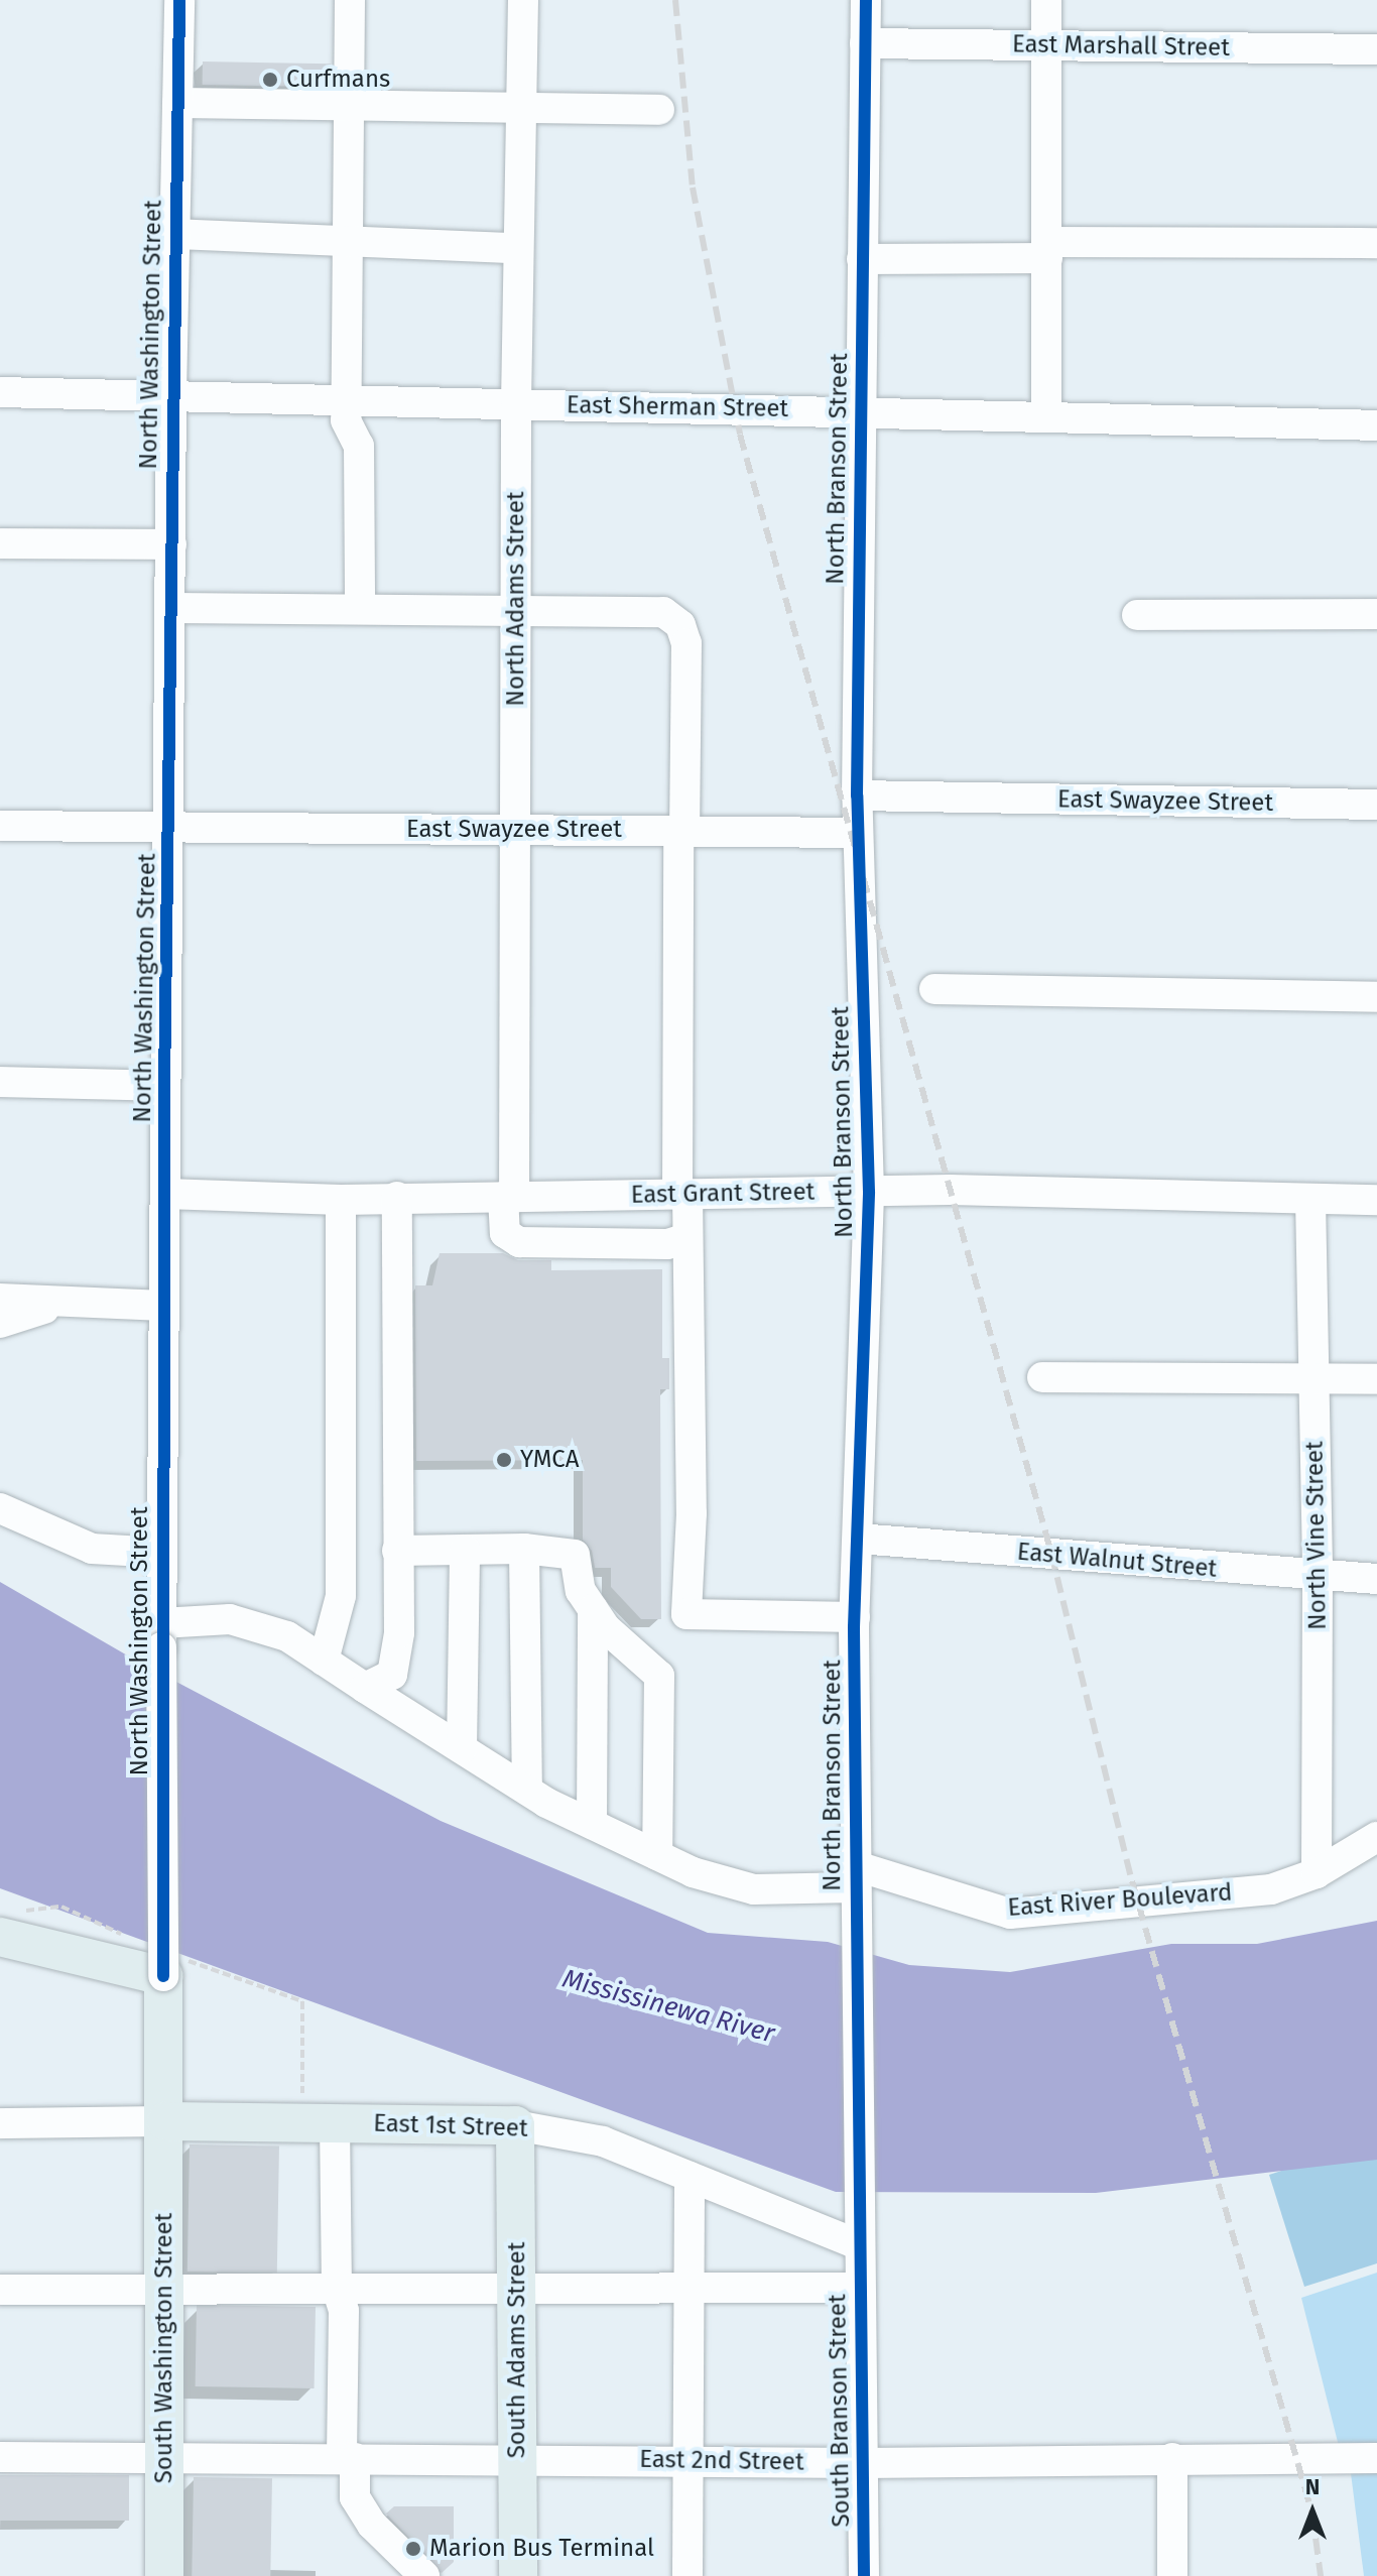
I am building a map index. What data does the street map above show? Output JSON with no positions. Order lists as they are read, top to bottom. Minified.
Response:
{"streets":{"main road":["North Washington Street","East 1st Street","South Washington Street","South Adams Street"],"street":["East Marshall Street","East Sherman Street","North Branson Street","North Adams Street","East Swayzee Street","East Grant Street","North Vine Street","East Walnut Street","East River Boulevard","South Branson Street","East 2nd Street"]},"crossings":[["East Marshall Street","North Branson Street"],["North Washington Street","East Sherman Street"],["North Washington Street","East Swayzee Street"],["North Washington Street","East Grant Street"],["North Washington Street","East River Boulevard"],["North Washington Street","East 1st Street"],["North Washington Street","South Washington Street"],["East Sherman Street","North Branson Street"],["East Sherman Street","North Adams Street"],["North Branson Street","East Swayzee Street"],["North Branson Street","East Grant Street"],["North Branson Street","East Walnut Street"],["North Branson Street","East River Boulevard"],["North Branson Street","East 1st Street"],["North Branson Street","South Branson Street"],["North Adams Street","East Swayzee Street"],["North Adams Street","East Grant Street"],["East Grant Street","North Vine Street"],["North Vine Street","East Walnut Street"],["North Vine Street","East River Boulevard"],["East 1st Street","South Washington Street"],["East 1st Street","South Adams Street"],["East 1st Street","South Branson Street"],["South Washington Street","East 2nd Street"],["South Adams Street","East 2nd Street"],["South Branson Street","East 2nd Street"]],"water":["Mississinewa River"],"places":["Curfmans","YMCA","Marion Bus Terminal"],"north":"top"}
